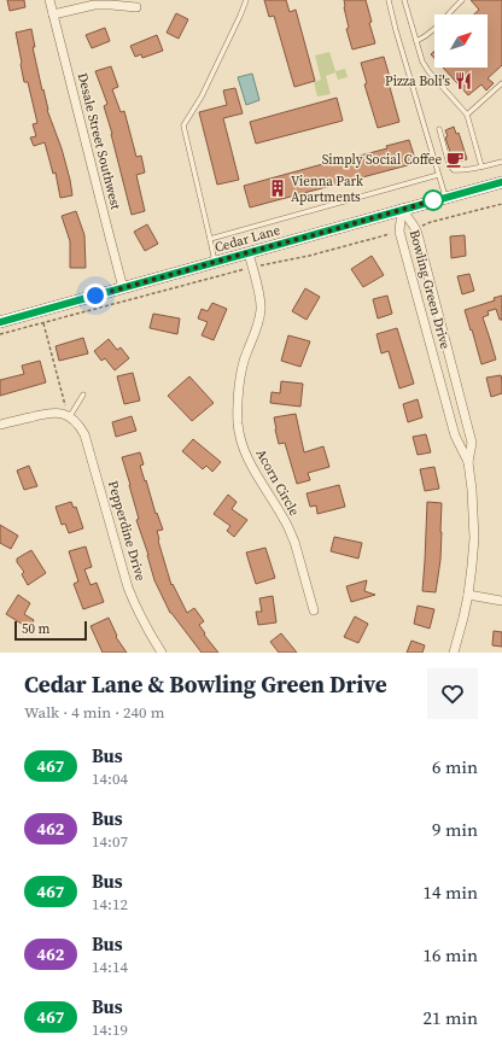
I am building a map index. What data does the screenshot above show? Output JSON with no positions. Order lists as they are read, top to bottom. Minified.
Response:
{"streets":{"main road":["Cedar Lane"],"street":["Desale Street Southwest","Bowling Green Drive","Acorn Circle","Pepperdine Drive"]},"crossings":[["Desale Street Southwest","Cedar Lane"],["Cedar Lane","Bowling Green Drive"],["Cedar Lane","Acorn Circle"]],"places":{"restaurant":["Pizza Boli's"],"cafe":["Simply Social Coffee"],"building":["Vienna Park Apartments"]},"lines":["bus line 467"],"scale_bar":"50 m","north":"top right","page":{"scale":"50 m","heading":["Cedar Lane & Bowling Green Drive","Walk · 4 min · 240 m"],"list":[{"mark":"467","name":"Bus","note":"14:04","value":"6 min"},{"mark":"462","name":"Bus","note":"14:07","value":"9 min"},{"mark":"467","name":"Bus","note":"14:12","value":"14 min"},{"mark":"462","name":"Bus","note":"14:14","value":"16 min"},{"mark":"467","name":"Bus","note":"14:19","value":"21 min"}]}}
